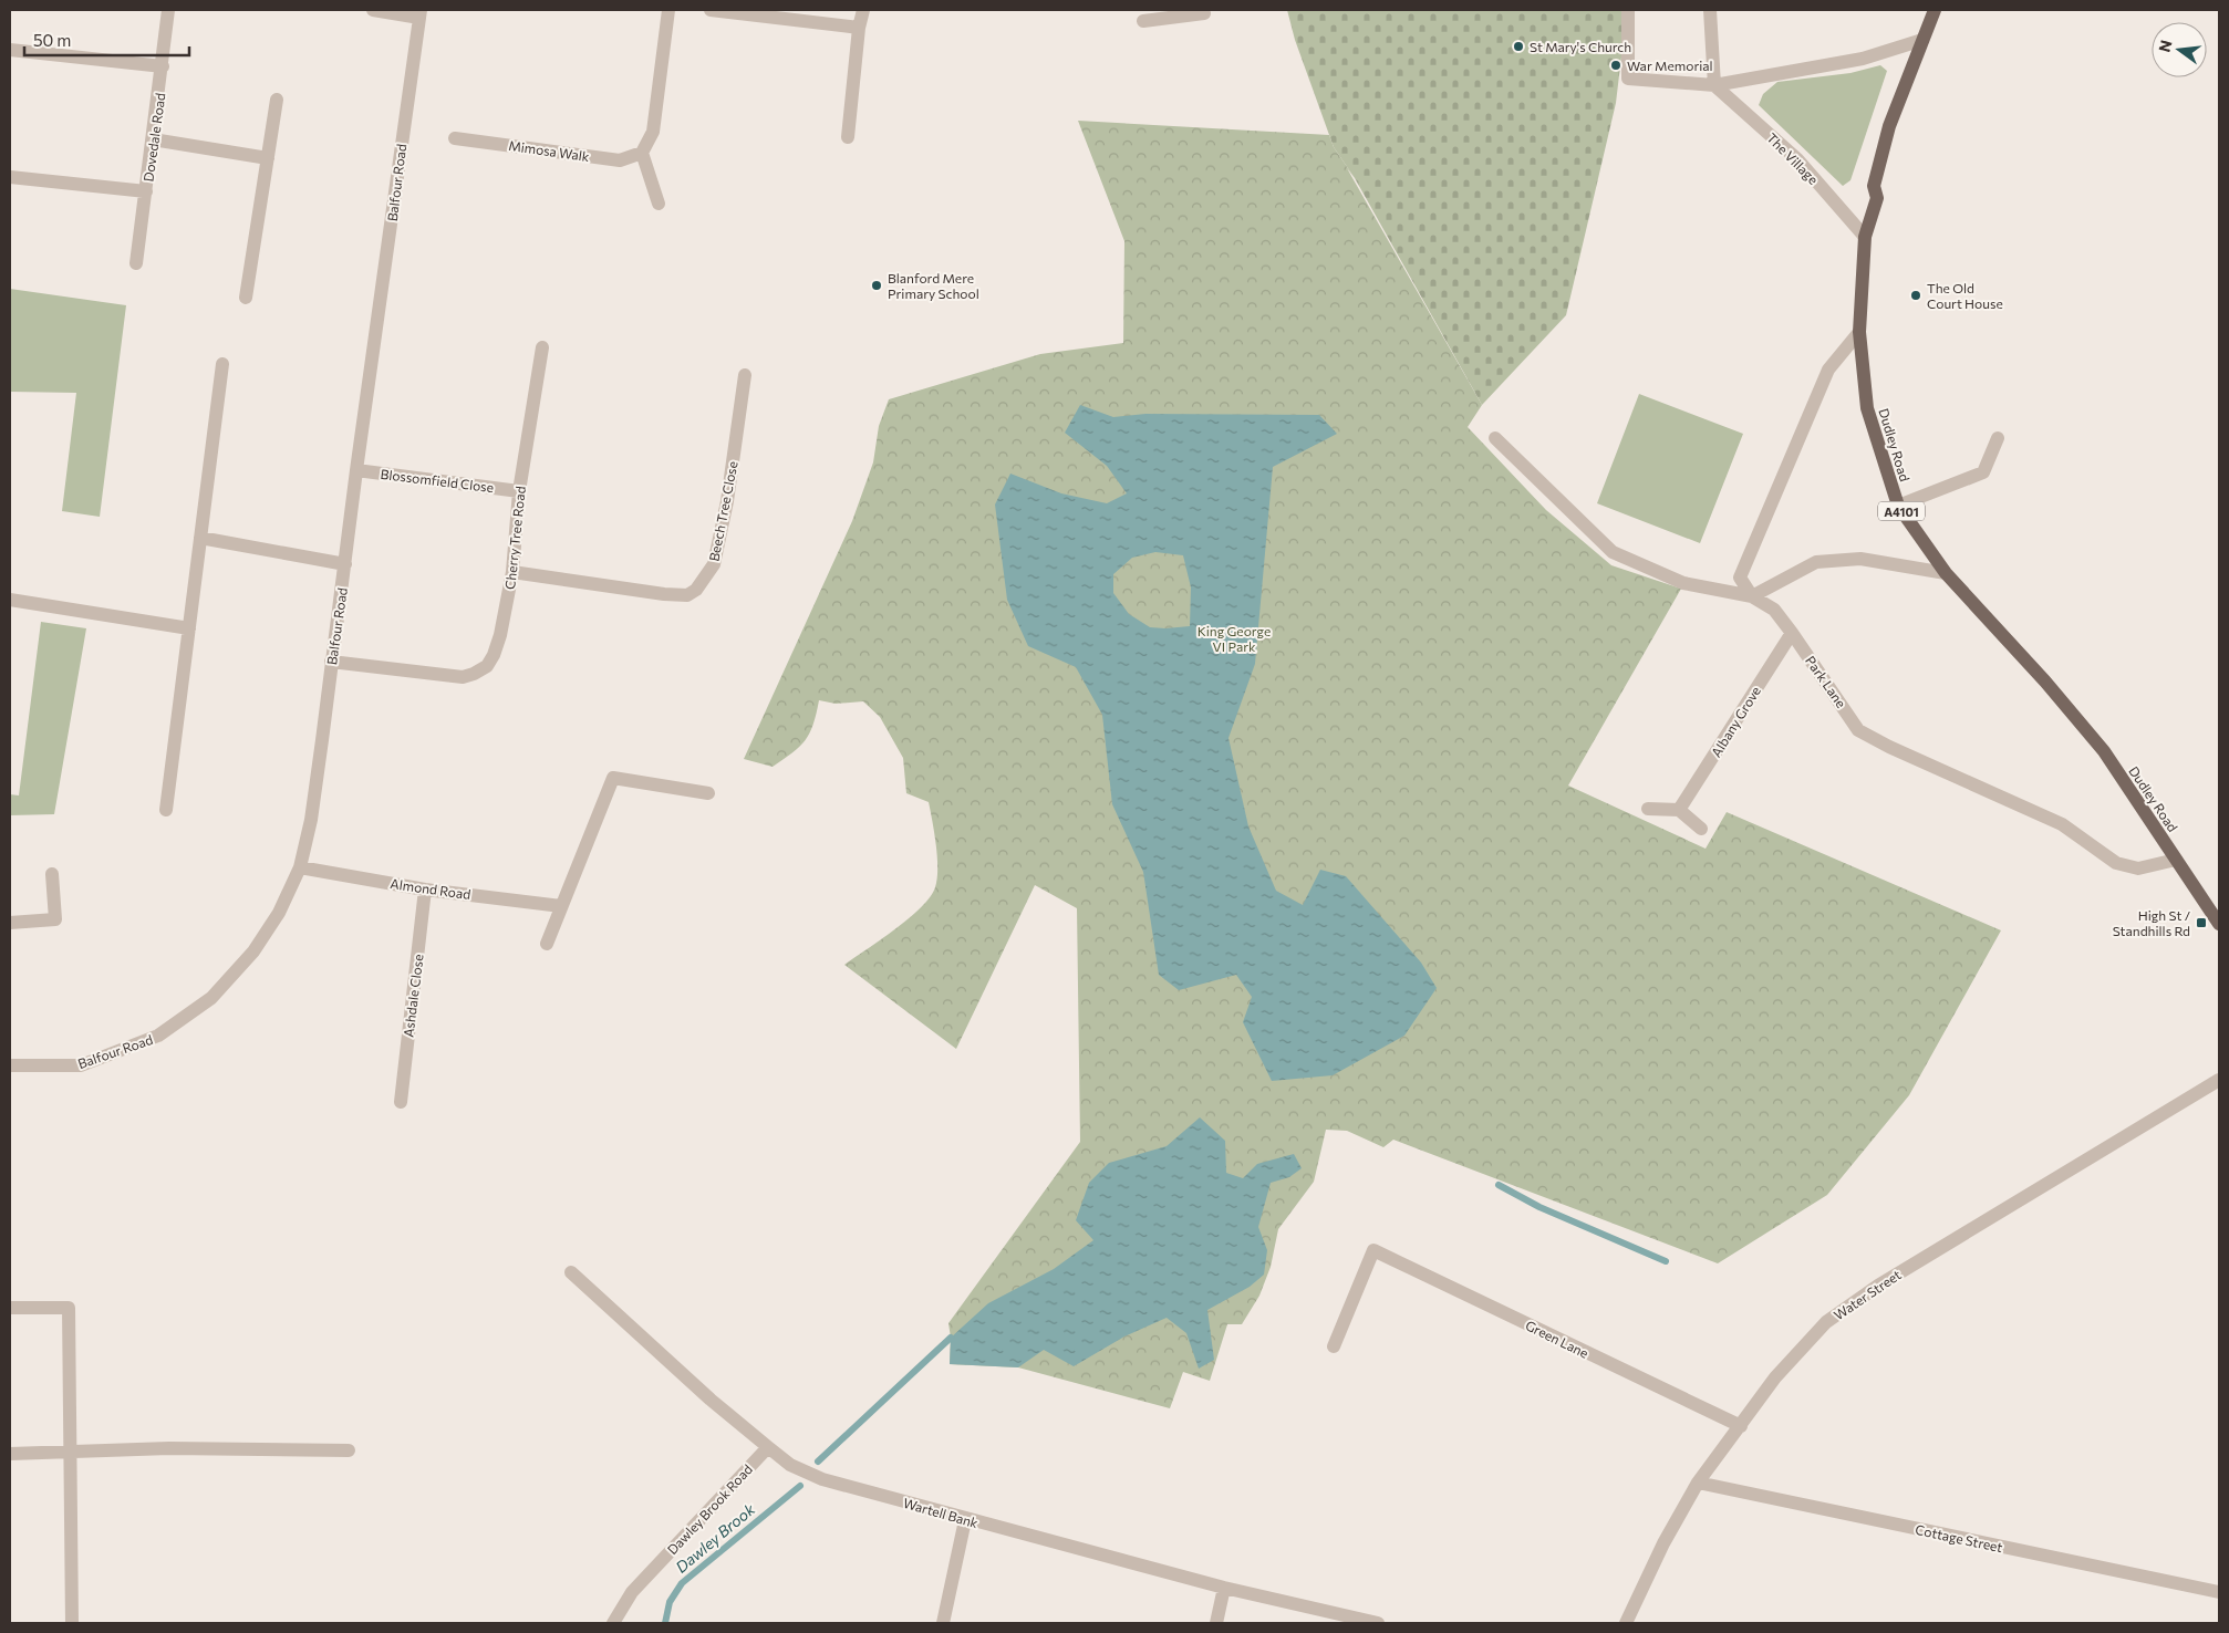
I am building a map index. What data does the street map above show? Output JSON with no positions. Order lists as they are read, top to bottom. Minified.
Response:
{"streets":{"main road":["Dudley Road","A4101"],"street":["Dovedale Road","Mimosa Walk","The Village","Balfour Road","Blossomfield Close","Beech Tree Close","Cherry Tree Road","Park Lane","Albany Grove","Almond Road","Ashdale Close","Water Street","Green Lane","Dawley Brook Road","Wartell Bank","Cottage Street"]},"crossings":[["The Village","Dudley Road"],["Balfour Road","Blossomfield Close"],["Balfour Road","Cherry Tree Road"],["Balfour Road","Almond Road"],["Dudley Road","Park Lane"],["Blossomfield Close","Cherry Tree Road"],["Beech Tree Close","Cherry Tree Road"],["Park Lane","Albany Grove"],["Almond Road","Ashdale Close"],["Water Street","Green Lane"],["Water Street","Cottage Street"],["Dawley Brook Road","Wartell Bank"]],"water":["Dawley Brook"],"parks":["King George VI Park"],"places":{"other":["St Mary's Church","War Memorial","Blanford Mere Primary School","The Old Court House"],"transit":["High St / Standhills Rd"]},"scale_bar":"50 m","north":"left"}
